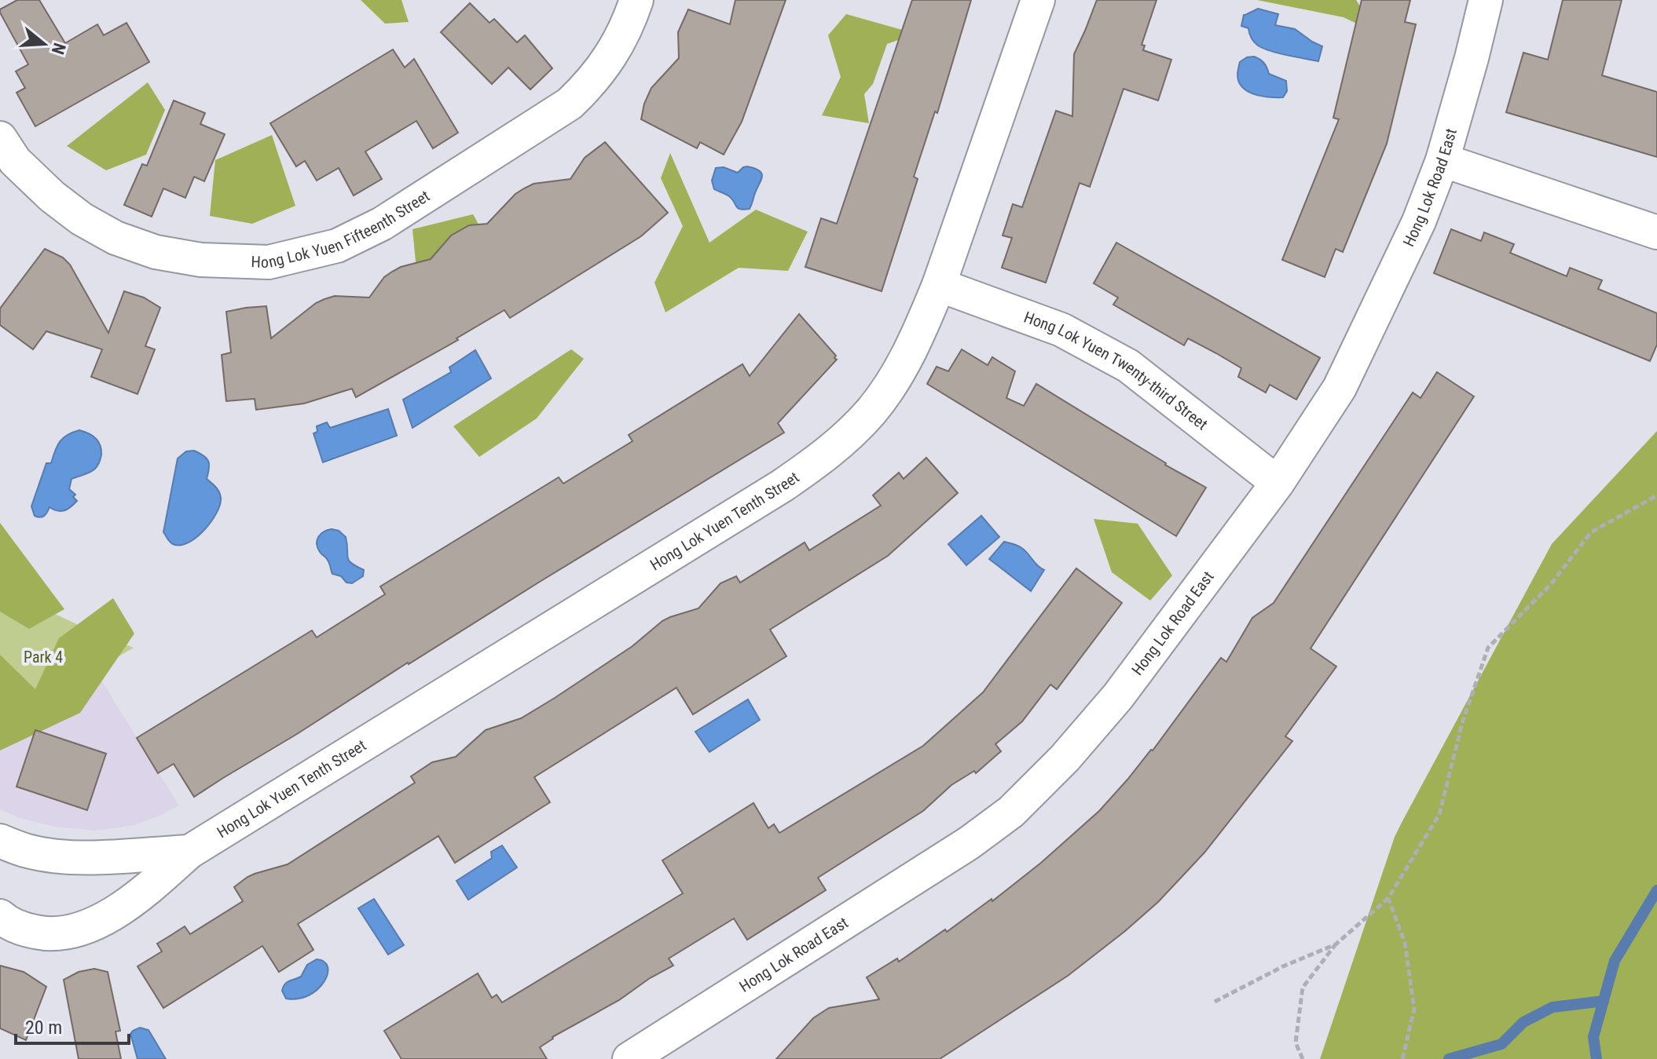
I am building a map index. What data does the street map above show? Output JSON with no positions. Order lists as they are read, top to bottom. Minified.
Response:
{"streets":{"street":["Hong Lok Road East","Hong Lok Yuen Fifteenth Street","Hong Lok Yuen Twenty-third Street","Hong Lok Yuen Tenth Street"]},"crossings":[["Hong Lok Road East","Hong Lok Yuen Twenty-third Street"],["Hong Lok Yuen Twenty-third Street","Hong Lok Yuen Tenth Street"]],"parks":["Park 4"],"scale_bar":"20 m","north":"right"}
